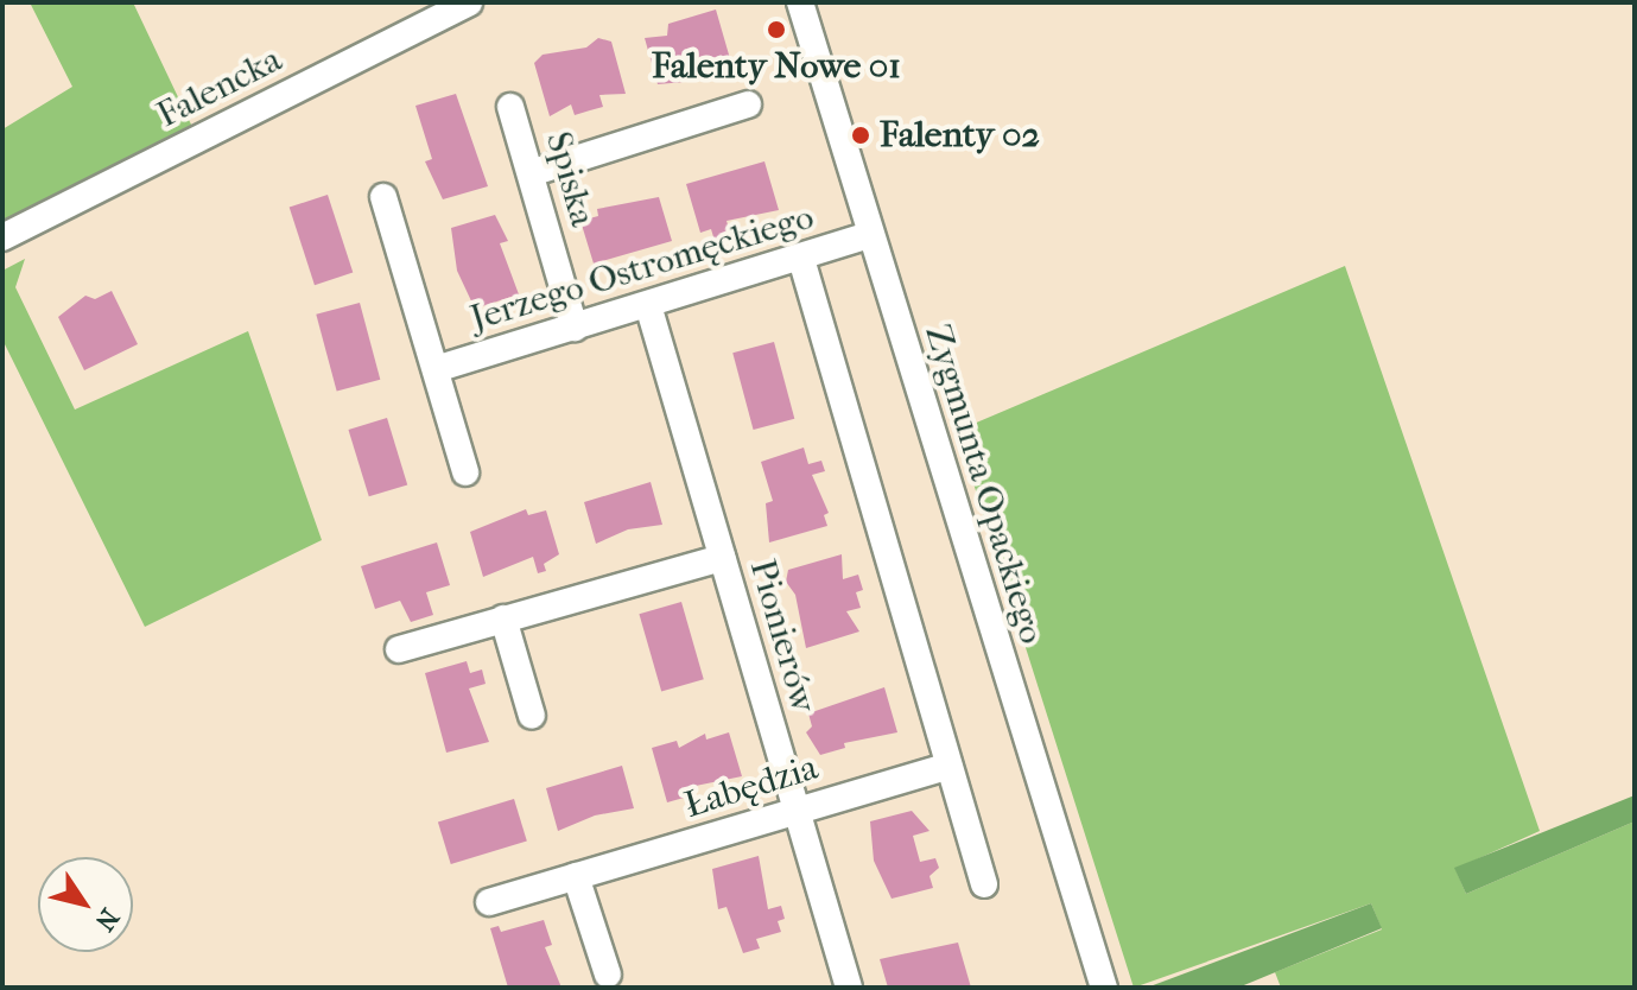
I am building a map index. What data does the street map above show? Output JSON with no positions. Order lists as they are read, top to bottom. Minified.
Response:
{"streets":{"street":["Falencka","Spiska","Jerzego Ostromęckiego","Zygmunta Opackiego","Pionierów","Łabędzia"]},"crossings":[["Spiska","Jerzego Ostromęckiego"],["Jerzego Ostromęckiego","Zygmunta Opackiego"],["Jerzego Ostromęckiego","Pionierów"],["Pionierów","Łabędzia"]],"places":["Falenty Nowe 01","Falenty 02"],"north":"bottom right"}
